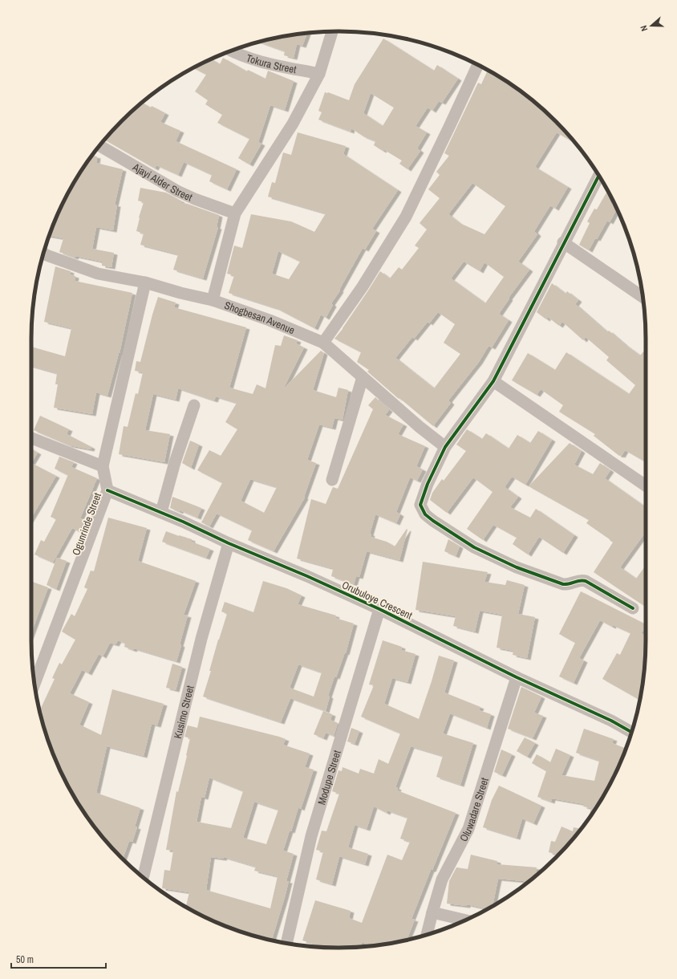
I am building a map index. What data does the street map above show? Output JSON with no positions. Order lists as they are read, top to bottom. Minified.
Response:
{"streets":{"street":["Tokura Street","Ajayi Alder Street","Shogbesan Avenue","Ogunrinde Street","Orubuloye Crescent","Kusimo Street","Modupe Street","Oluwadare Street"]},"crossings":[["Shogbesan Avenue","Ogunrinde Street"],["Ogunrinde Street","Orubuloye Crescent"],["Orubuloye Crescent","Kusimo Street"],["Orubuloye Crescent","Modupe Street"],["Orubuloye Crescent","Oluwadare Street"]],"scale_bar":"50 m","north":"left"}
